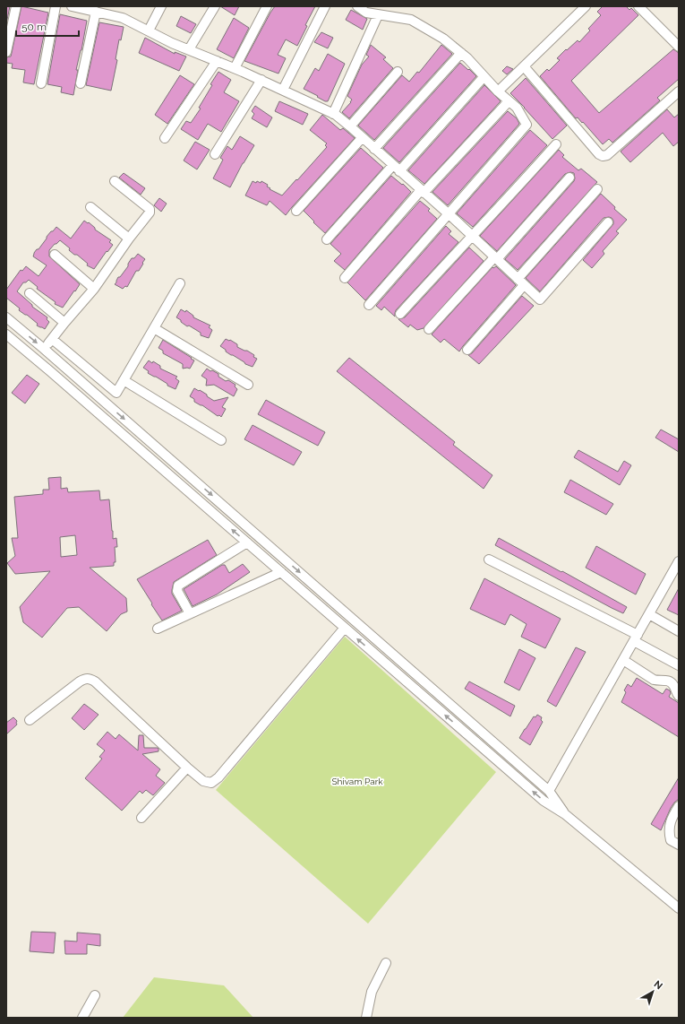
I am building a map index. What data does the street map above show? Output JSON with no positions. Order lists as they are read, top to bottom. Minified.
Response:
{"parks":["Shivam Park"],"scale_bar":"50 m","north":"top right"}
